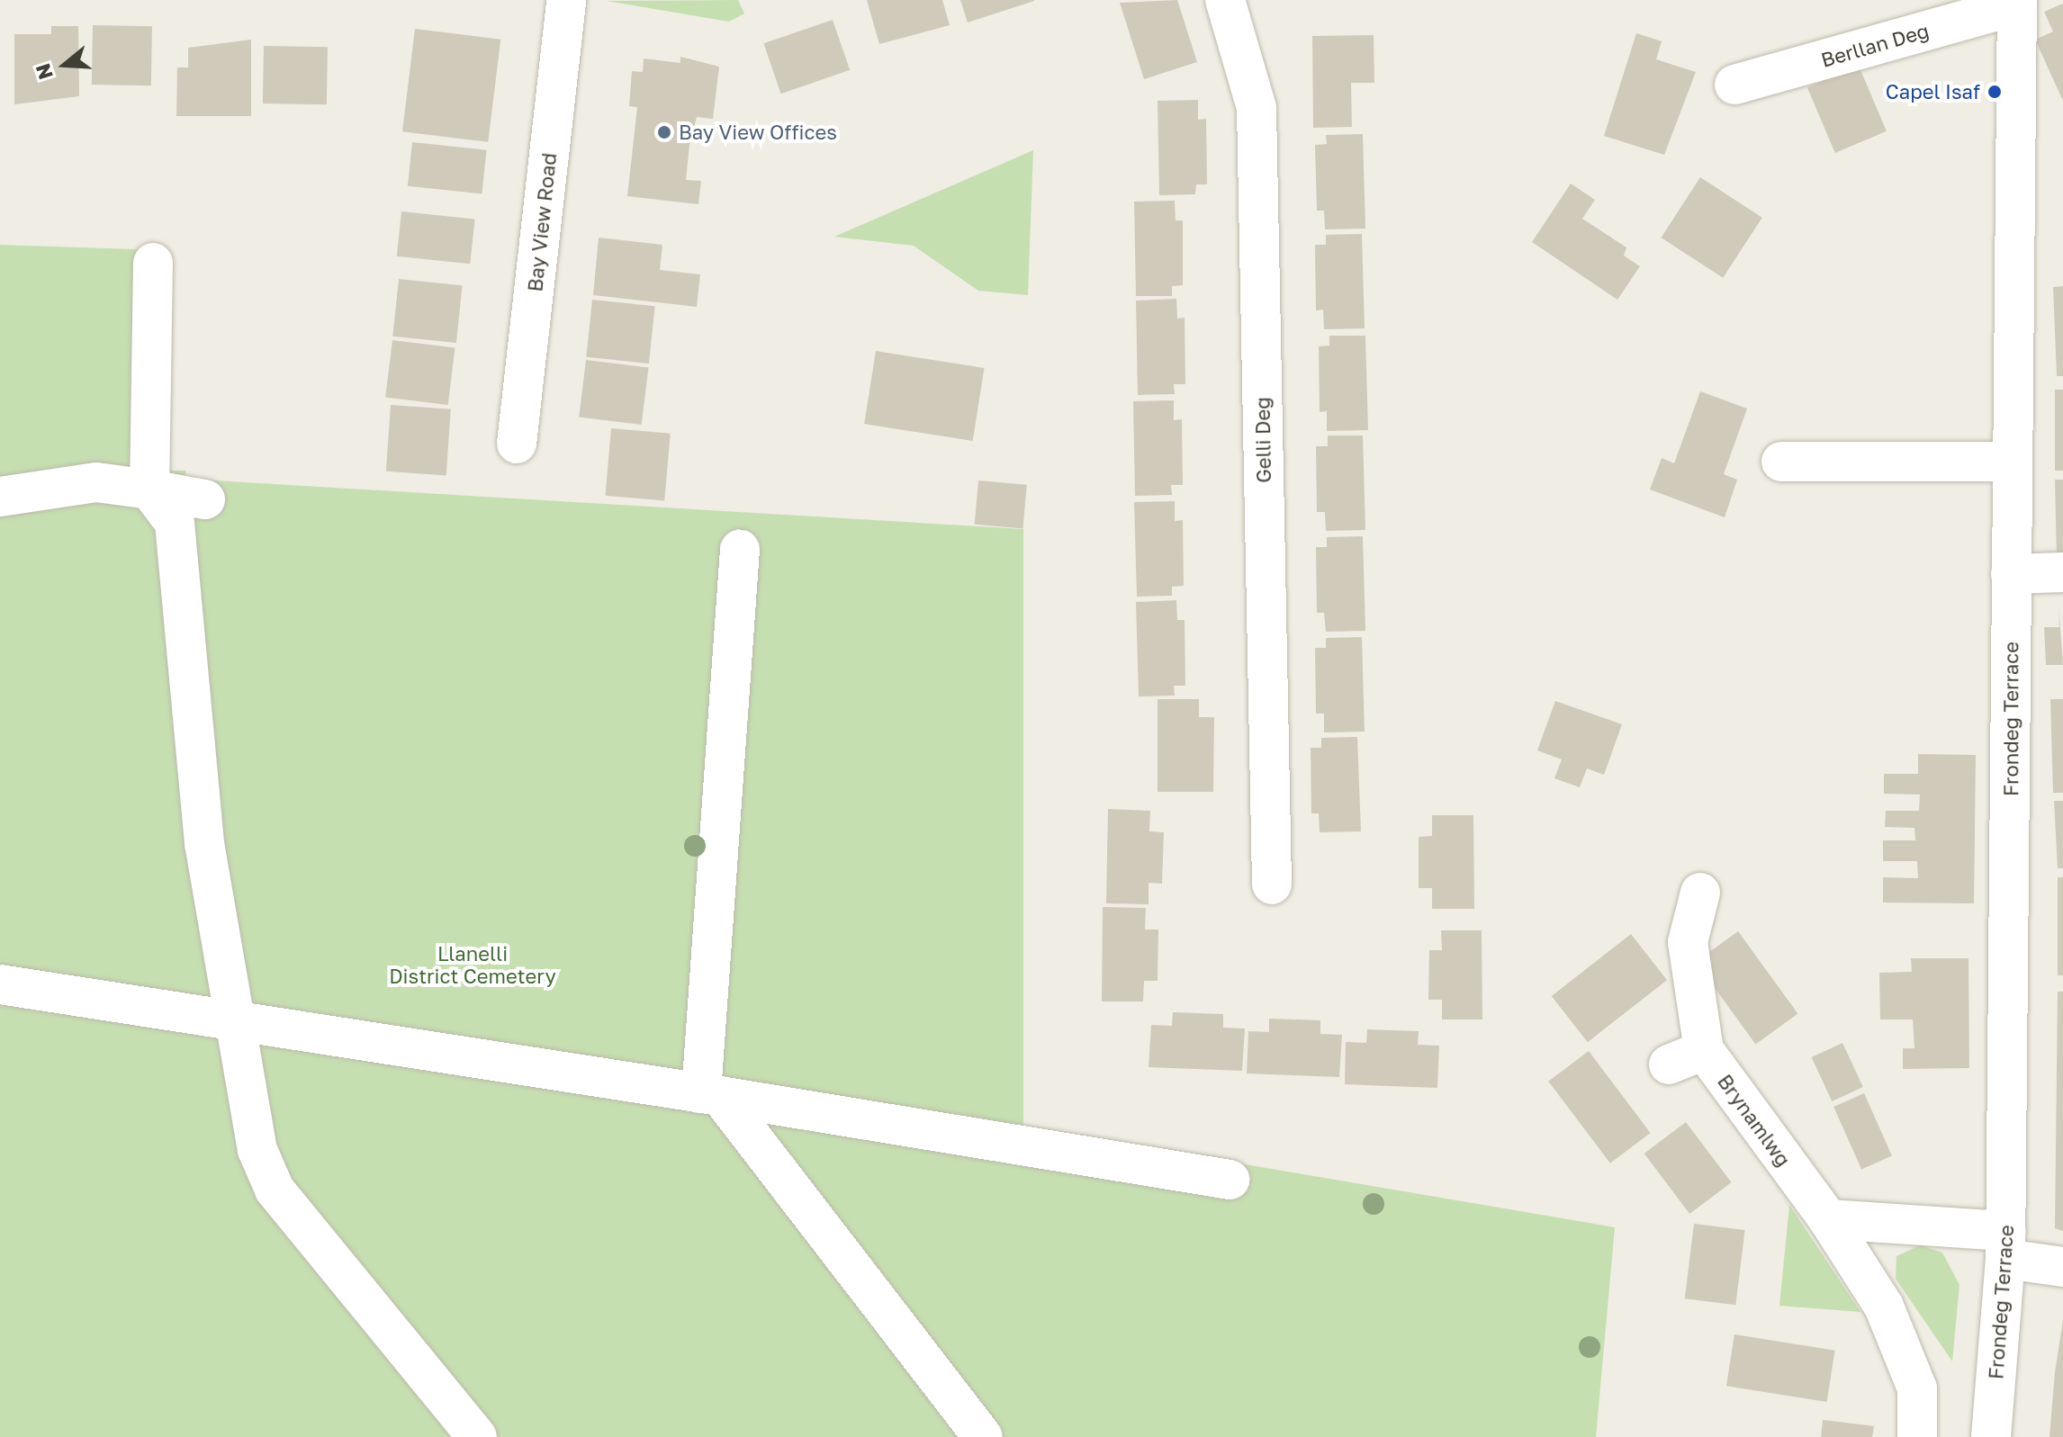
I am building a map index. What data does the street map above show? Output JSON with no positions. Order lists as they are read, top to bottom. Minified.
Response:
{"streets":{"street":["Berllan Deg","Bay View Road","Gelli Deg","Frondeg Terrace","Brynamlwg"]},"crossings":[["Berllan Deg","Frondeg Terrace"]],"parks":["Llanelli District Cemetery"],"places":["Capel Isaf","Bay View Offices"],"north":"left"}
